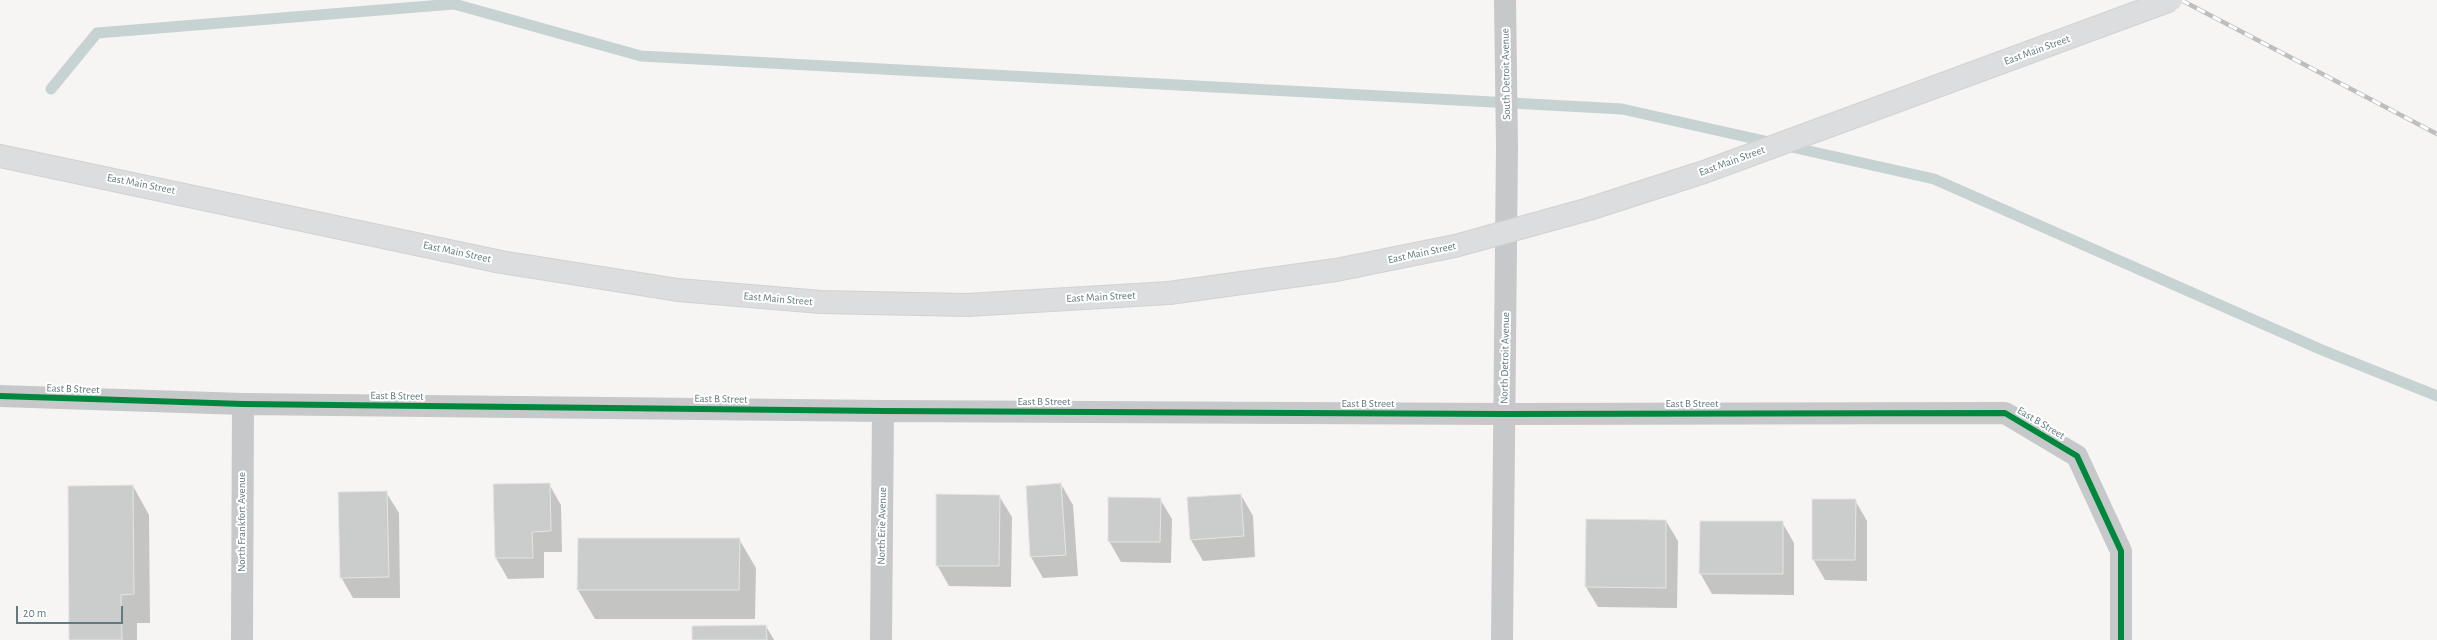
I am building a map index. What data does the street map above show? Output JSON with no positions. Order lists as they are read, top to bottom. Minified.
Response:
{"streets":{"main road":["East Main Street"],"street":["South Detroit Avenue","North Detroit Avenue","East B Street","North Frankfort Avenue","North Erie Avenue"]},"crossings":[["South Detroit Avenue","North Detroit Avenue"],["North Detroit Avenue","East B Street"],["East B Street","North Frankfort Avenue"],["East B Street","North Erie Avenue"]],"scale_bar":"20 m"}
